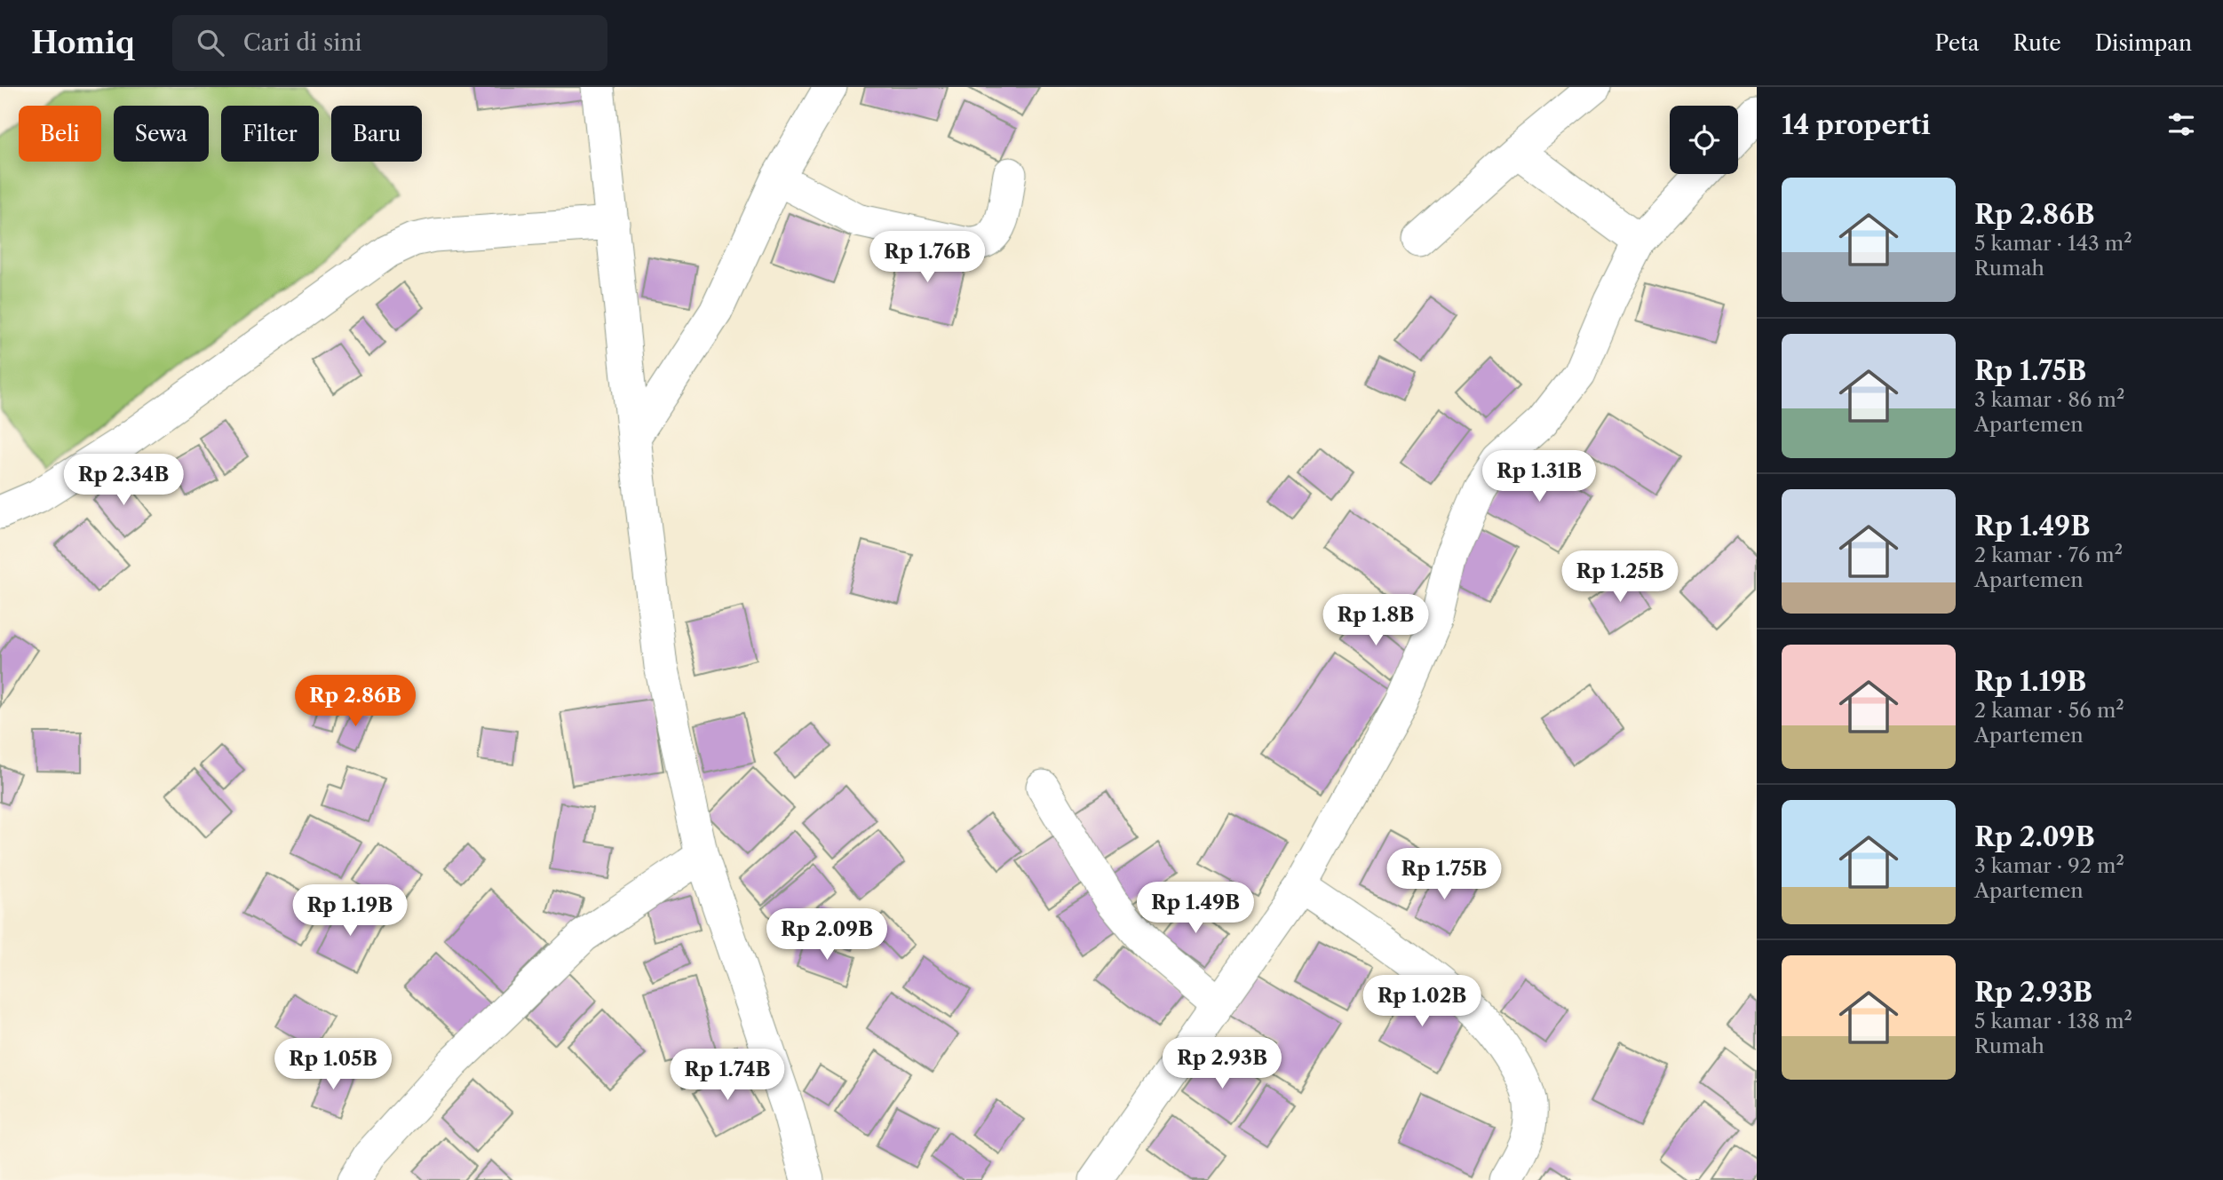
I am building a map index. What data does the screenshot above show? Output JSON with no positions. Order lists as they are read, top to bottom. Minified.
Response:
{"page":{"header":"Homiq","search":"Cari di sini","nav":["Peta","Rute","Disimpan"],"heading":"14 properti","chip":["Beli","Sewa","Filter","Baru"],"list":[{"name":"Rp 2.86B","note":"5 kamar · 143 m² · Rumah"},{"name":"Rp 1.75B","note":"3 kamar · 86 m² · Apartemen"},{"name":"Rp 1.49B","note":"2 kamar · 76 m² · Apartemen"},{"name":"Rp 1.19B","note":"2 kamar · 56 m² · Apartemen"},{"name":"Rp 2.09B","note":"3 kamar · 92 m² · Apartemen"},{"name":"Rp 2.93B","note":"5 kamar · 138 m² · Rumah"}],"price":["Rp 1.76B","Rp 1.31B","Rp 2.34B","Rp 1.25B","Rp 1.8B","Rp 2.86B","Rp 1.75B","Rp 1.49B","Rp 1.19B","Rp 2.09B","Rp 1.02B","Rp 2.93B","Rp 1.05B","Rp 1.74B"]}}
